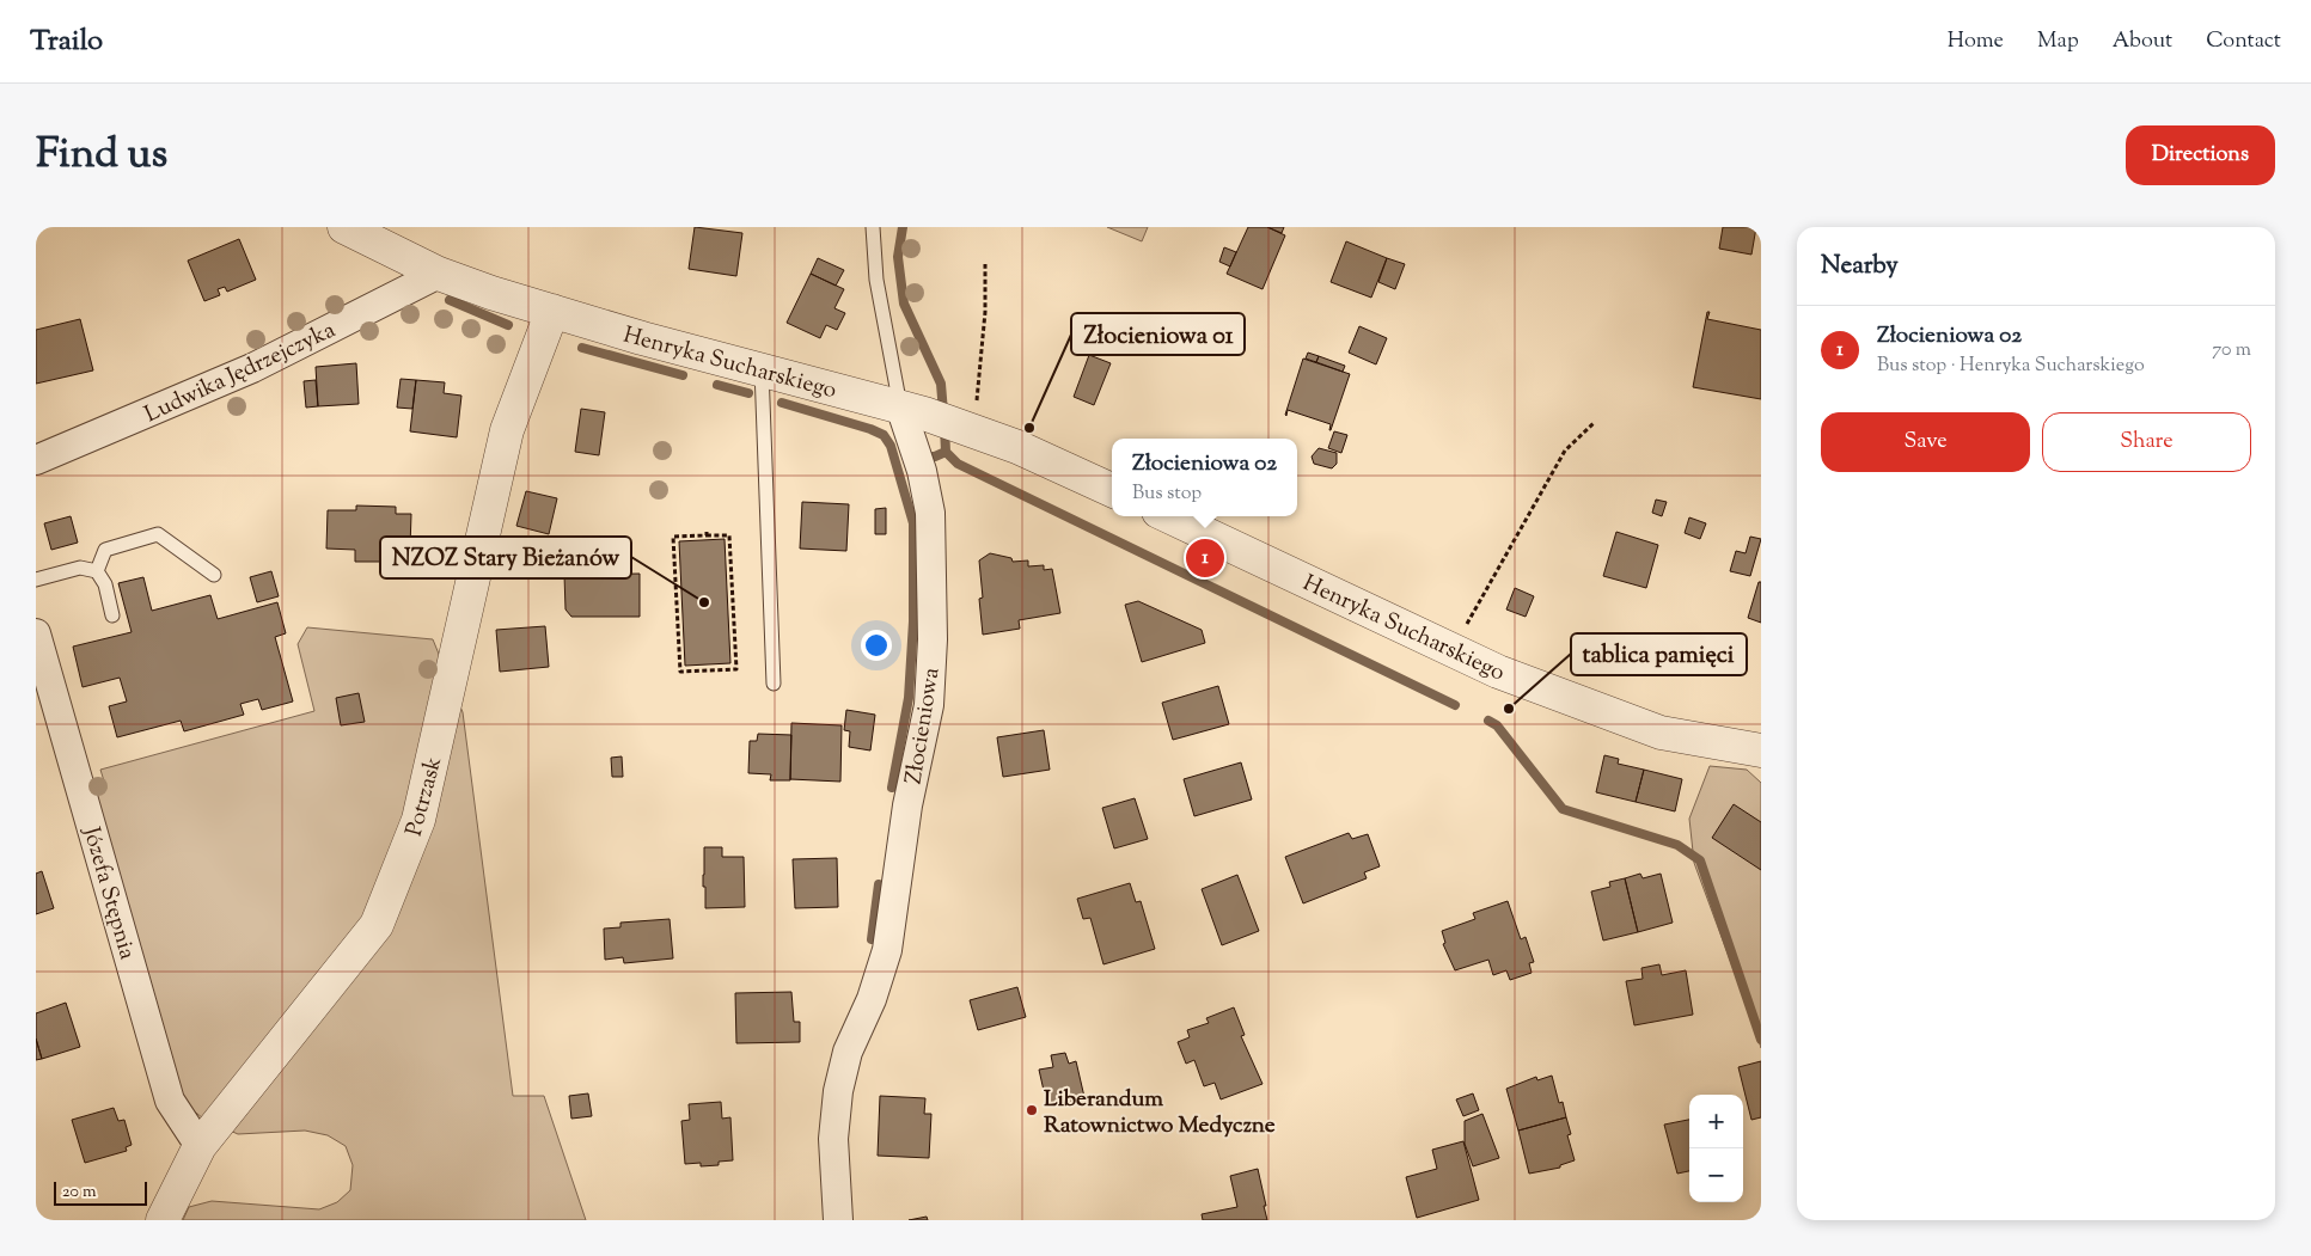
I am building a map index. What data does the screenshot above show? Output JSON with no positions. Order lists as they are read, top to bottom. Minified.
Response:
{"streets":{"street":["Henryka Sucharskiego","Ludwika Jędrzejczyka","Złocieniowa","Potrzask","Józefa Stępnia"]},"crossings":[["Henryka Sucharskiego","Ludwika Jędrzejczyka"],["Henryka Sucharskiego","Złocieniowa"],["Henryka Sucharskiego","Potrzask"],["Potrzask","Józefa Stępnia"]],"places":["Złocieniowa 01","NZOZ Stary Bieżanów","tablica pamięci","Liberandum Ratownictwo Medyczne"],"scale_bar":"20 m","page":{"header":"Trailo","nav":["Home","Map","About","Contact"],"title":"Find us","buttons":["Directions",["Save","Share"]],"heading":"Nearby","list":[{"mark":"1","name":"Złocieniowa 02","note":"Bus stop · Henryka Sucharskiego","value":"70 m"}],"popup":["Złocieniowa 02","Bus stop"],"pins":"1","map_buttons":["+","−"],"scale":"20 m"}}
